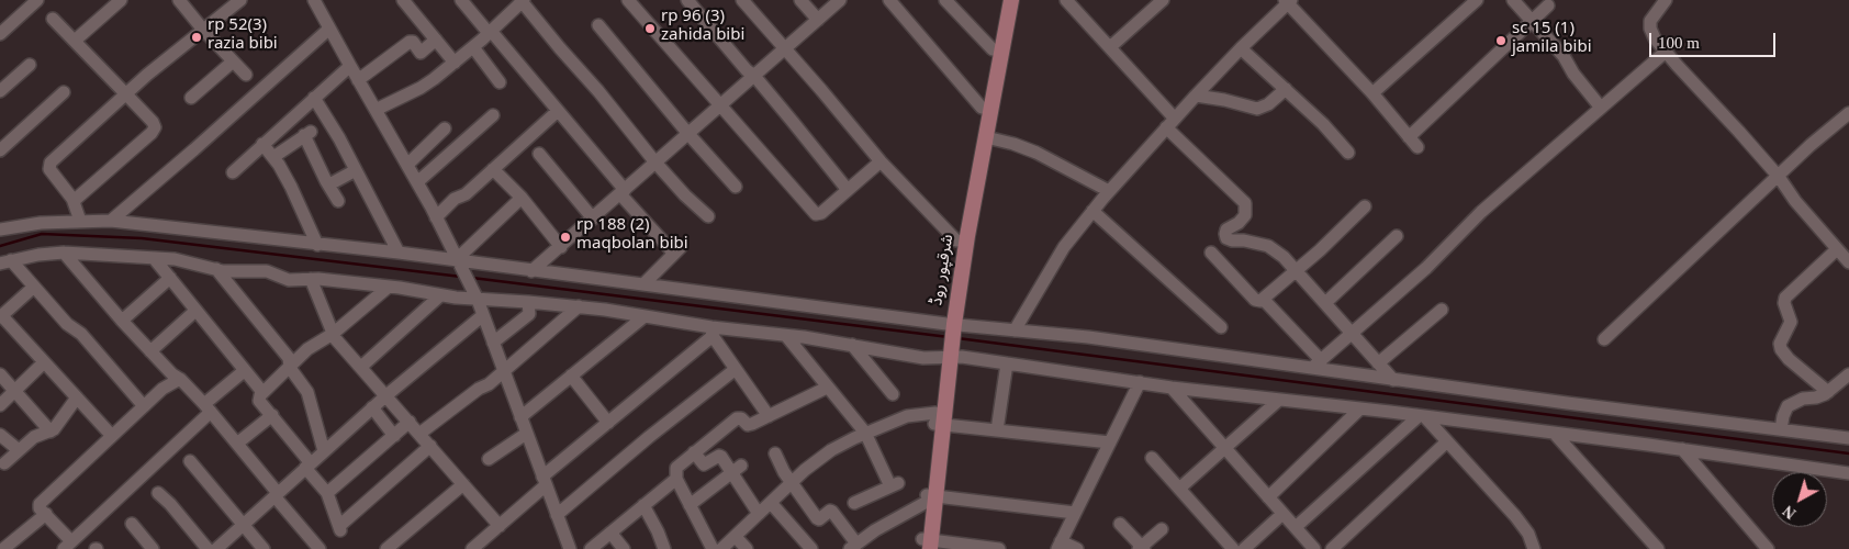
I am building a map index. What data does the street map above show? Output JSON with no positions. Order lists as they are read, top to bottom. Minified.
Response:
{"streets":{"main road":["شرقپور روڈ"]},"places":["rp 96 (3) zahida bibi","rp 52(3) razia bibi","sc 15 (1) jamila bibi","rp 188 (2) maqbolan bibi"],"scale_bar":"100 m","north":"bottom left"}
